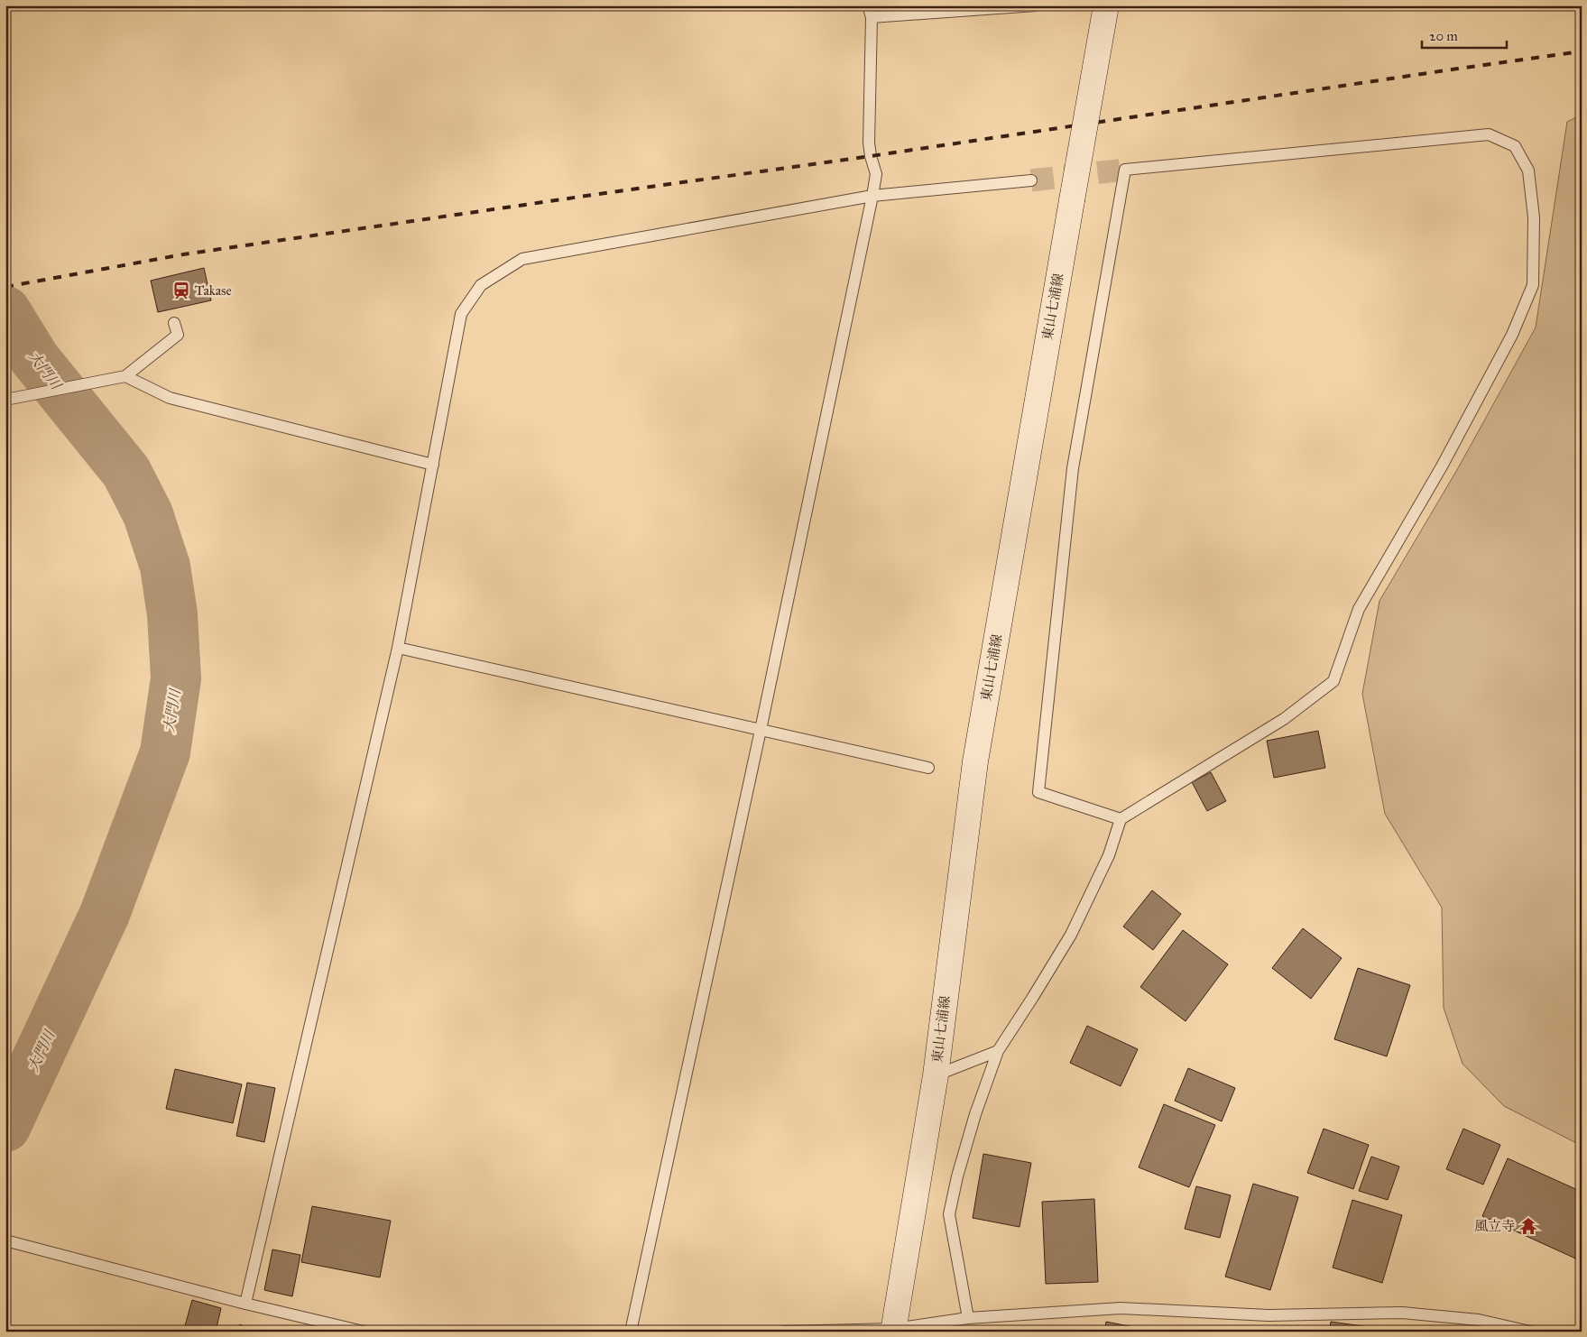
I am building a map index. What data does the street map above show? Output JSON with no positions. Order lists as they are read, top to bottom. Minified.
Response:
{"streets":{"main road":["東山七浦線"]},"water":["大門川"],"places":{"station":["Takase"],"temple":["風立寺"]},"scale_bar":"20 m"}
